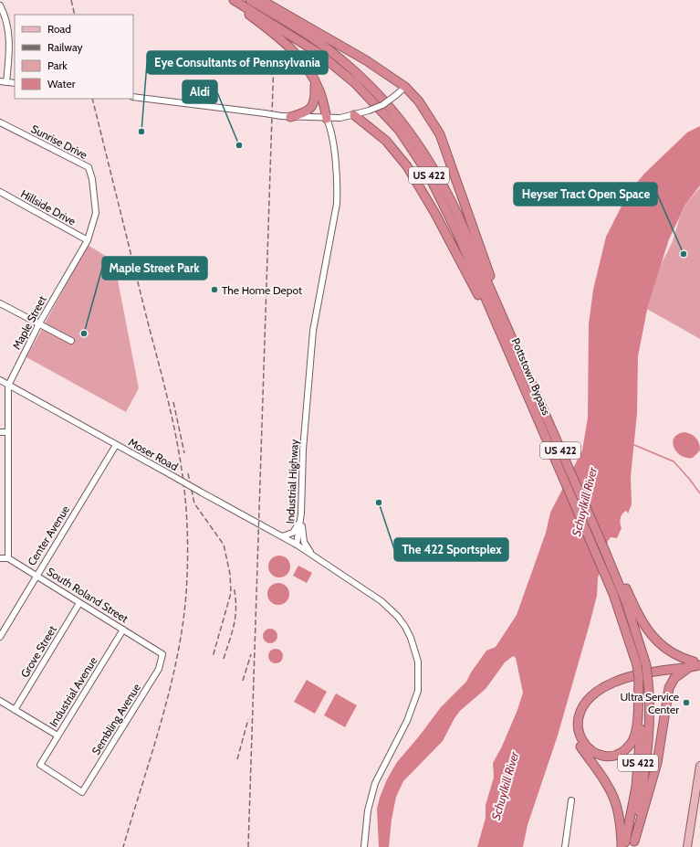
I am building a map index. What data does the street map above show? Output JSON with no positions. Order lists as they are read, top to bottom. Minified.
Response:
{"streets":{"highway":["US 422","Pottstown Bypass"],"street":["Sunrise Drive","Hillside Drive","Maple Street","Moser Road","Industrial Highway","Center Avenue","South Roland Street","Grove Street","Industrial Avenue","Sembling Avenue"]},"crossings":[["Sunrise Drive","Maple Street"],["US 422","Pottstown Bypass"],["Hillside Drive","Maple Street"],["Maple Street","Moser Road"],["Maple Street","South Roland Street"],["Moser Road","Industrial Highway"],["Moser Road","Center Avenue"],["Center Avenue","South Roland Street"],["South Roland Street","Grove Street"],["South Roland Street","Industrial Avenue"],["South Roland Street","Sembling Avenue"],["Industrial Avenue","Sembling Avenue"]],"water":["Schuylkill River"],"places":["Eye Consultants of Pennsylvania","Aldi","Heyser Tract Open Space","The Home Depot","Maple Street Park","The 422 Sportsplex","Ultra Service Center"],"legend":["Road","Railway","Park","Water"]}
